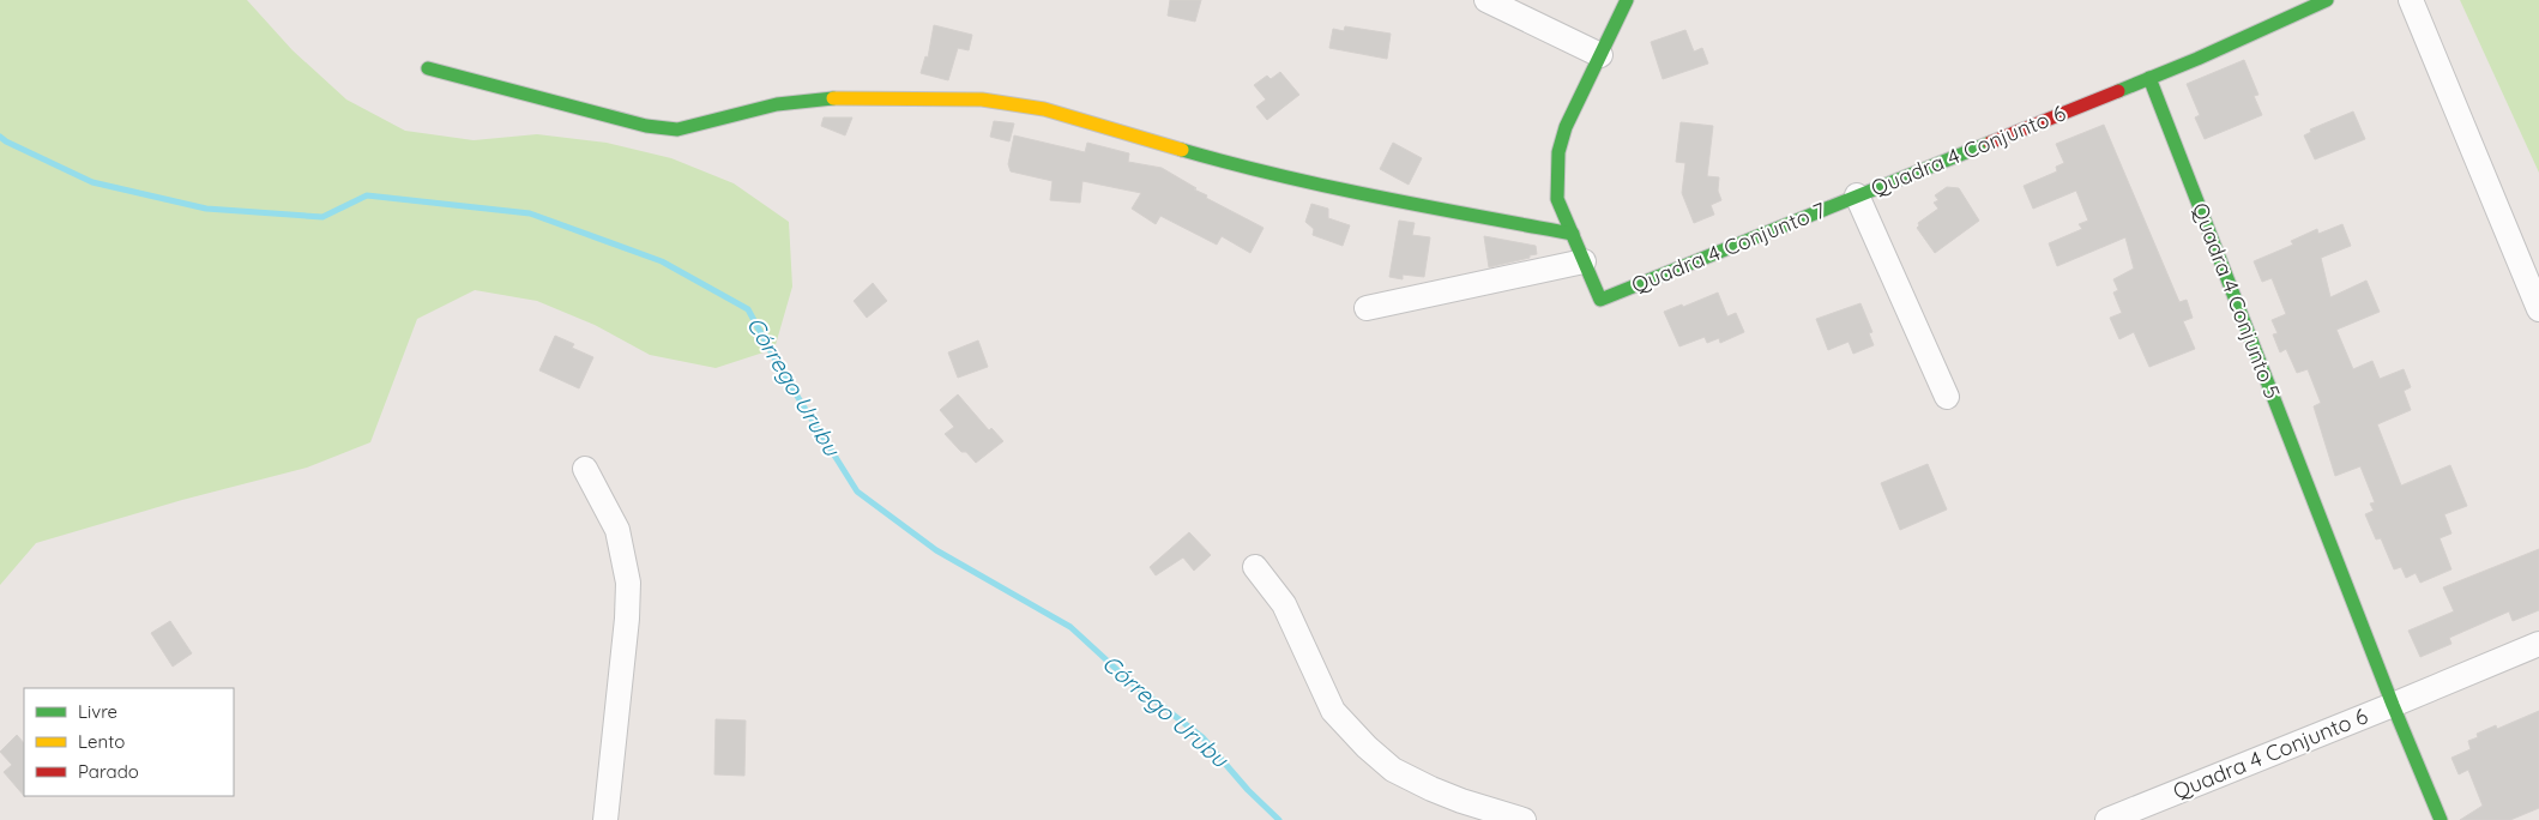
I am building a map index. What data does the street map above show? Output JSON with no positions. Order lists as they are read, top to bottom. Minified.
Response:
{"streets":{"street":["Quadra 4 Conjunto 6","Quadra 4 Conjunto 7","Quadra 4 Conjunto 5"]},"crossings":[["Quadra 4 Conjunto 6","Quadra 4 Conjunto 7"],["Quadra 4 Conjunto 6","Quadra 4 Conjunto 5"]],"water":["Córrego Urubu"],"legend":["Livre","Lento","Parado"]}
